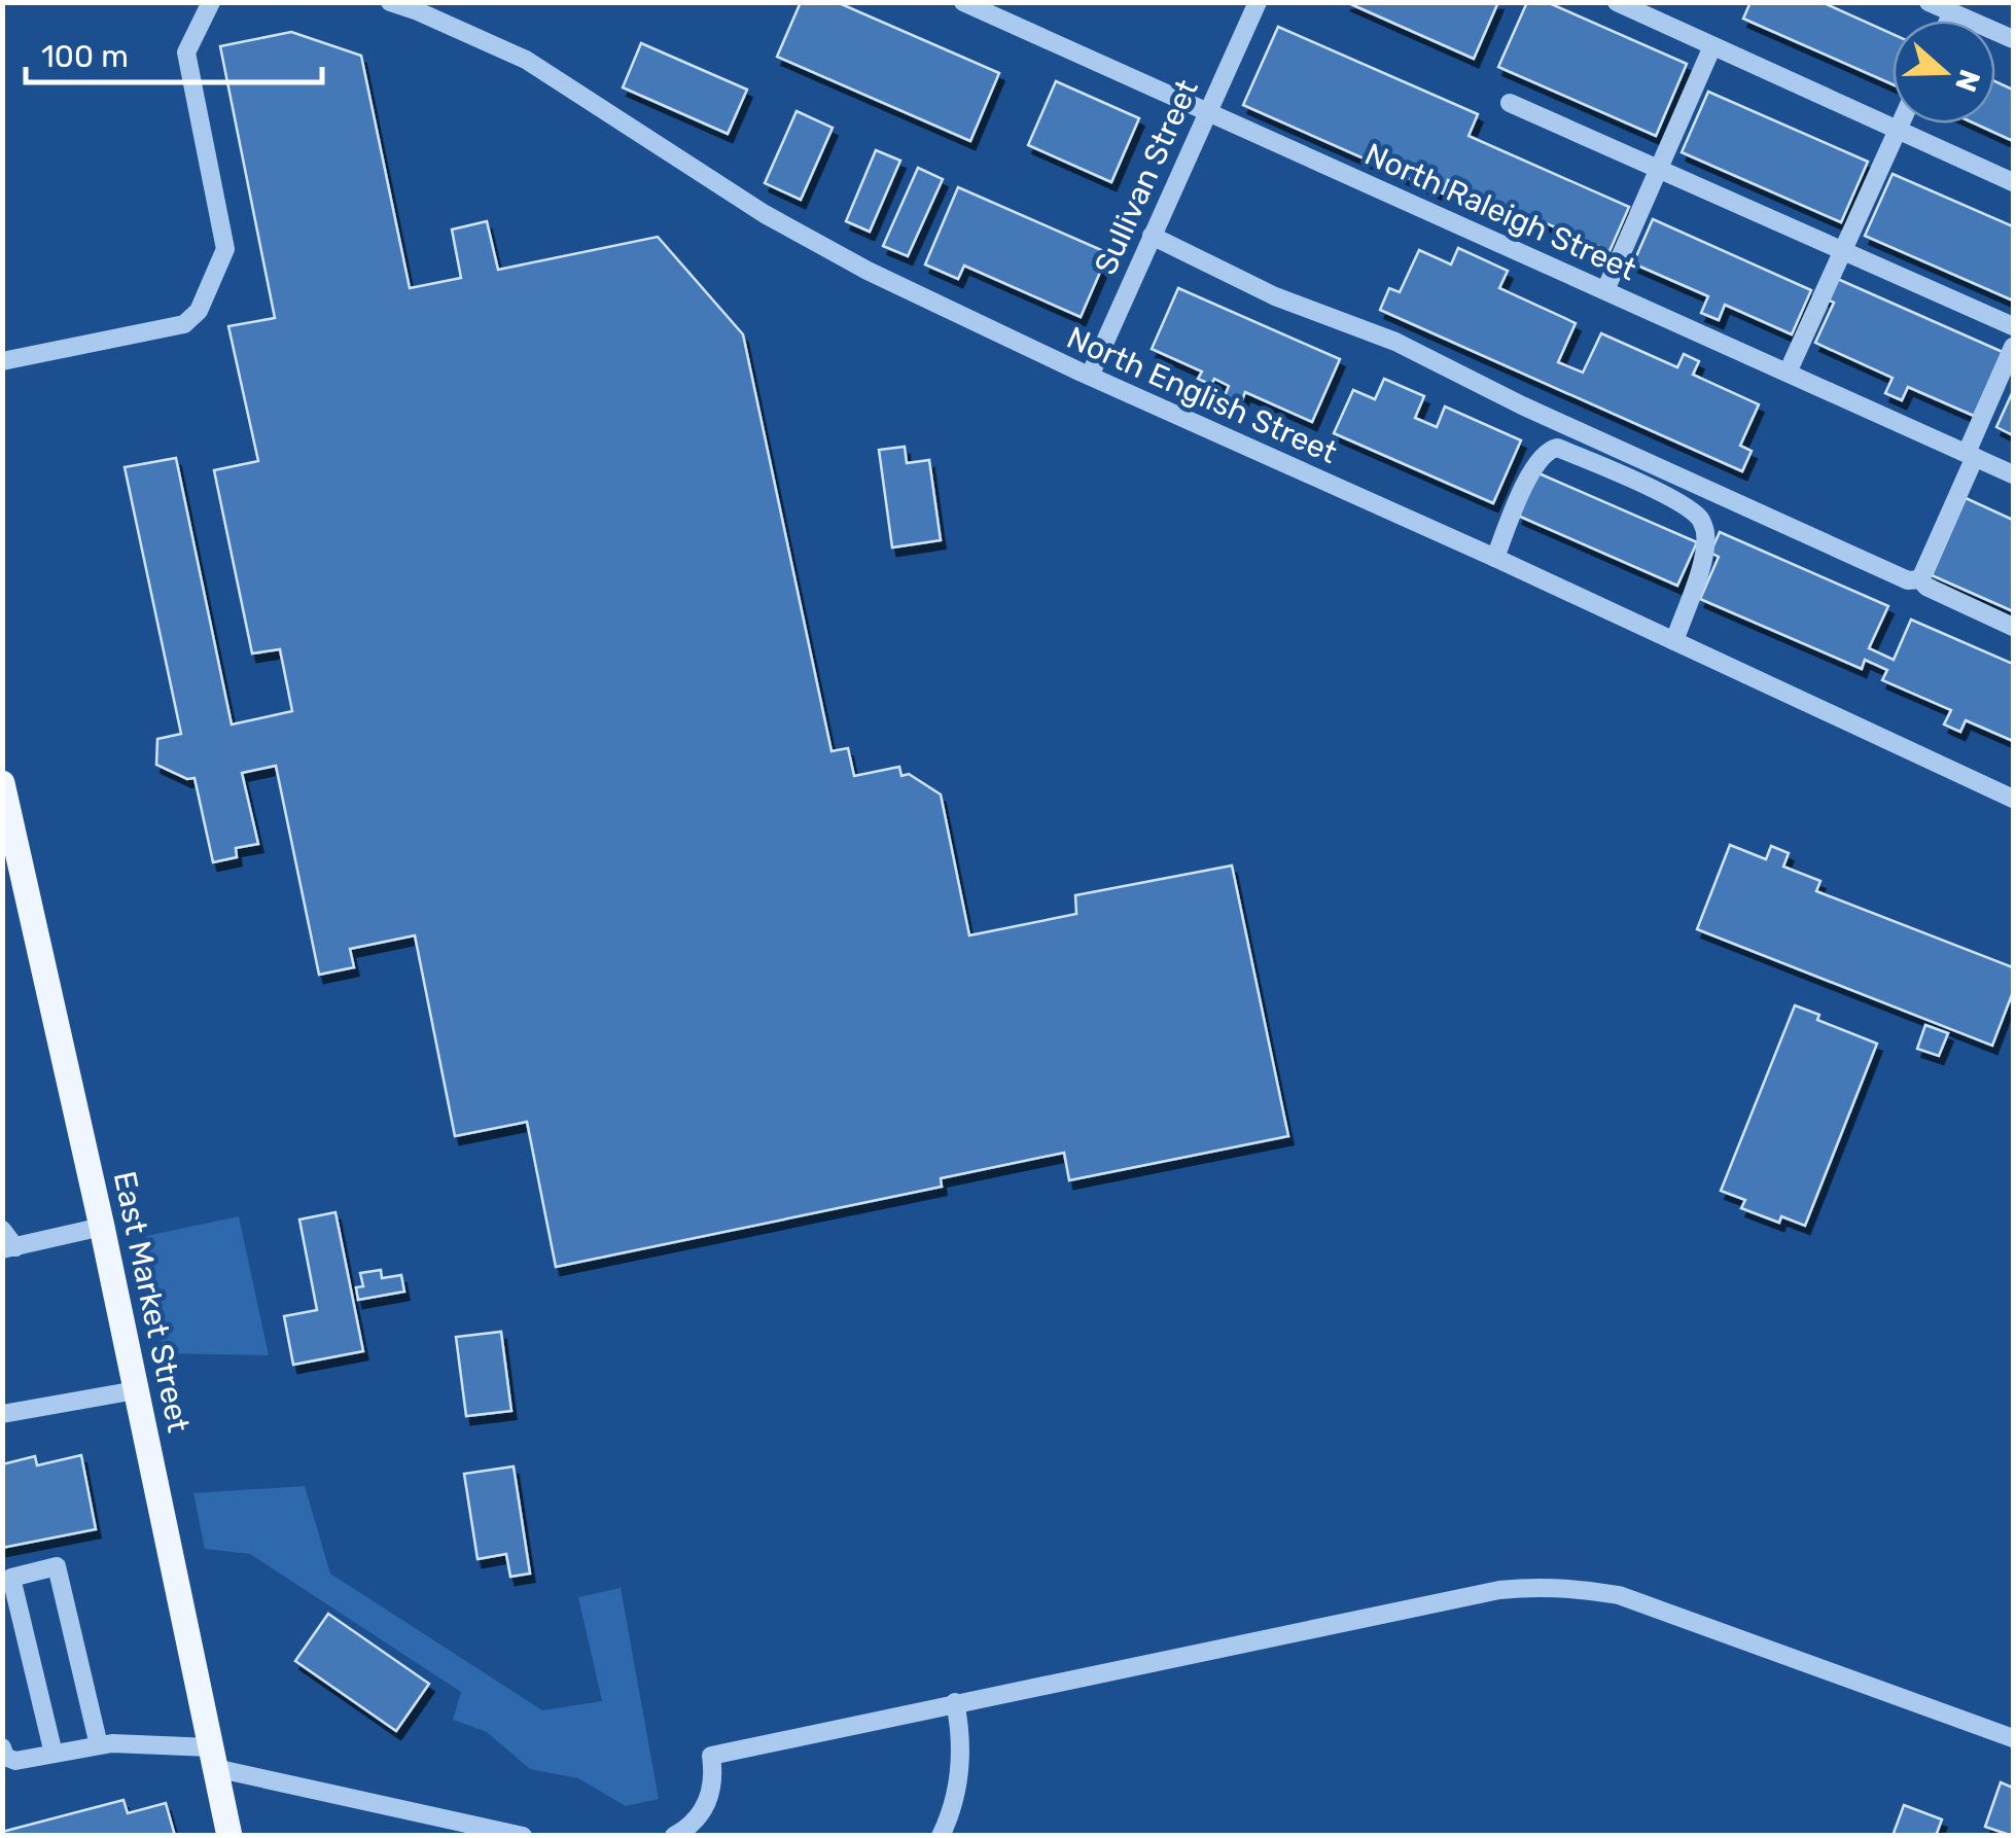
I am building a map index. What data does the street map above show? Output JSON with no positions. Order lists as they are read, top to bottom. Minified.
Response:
{"streets":{"main road":["East Market Street"],"street":["Sullivan Street","North Raleigh Street","North English Street"]},"crossings":[["Sullivan Street","North Raleigh Street"],["Sullivan Street","North English Street"]],"scale_bar":"100 m","north":"right"}
